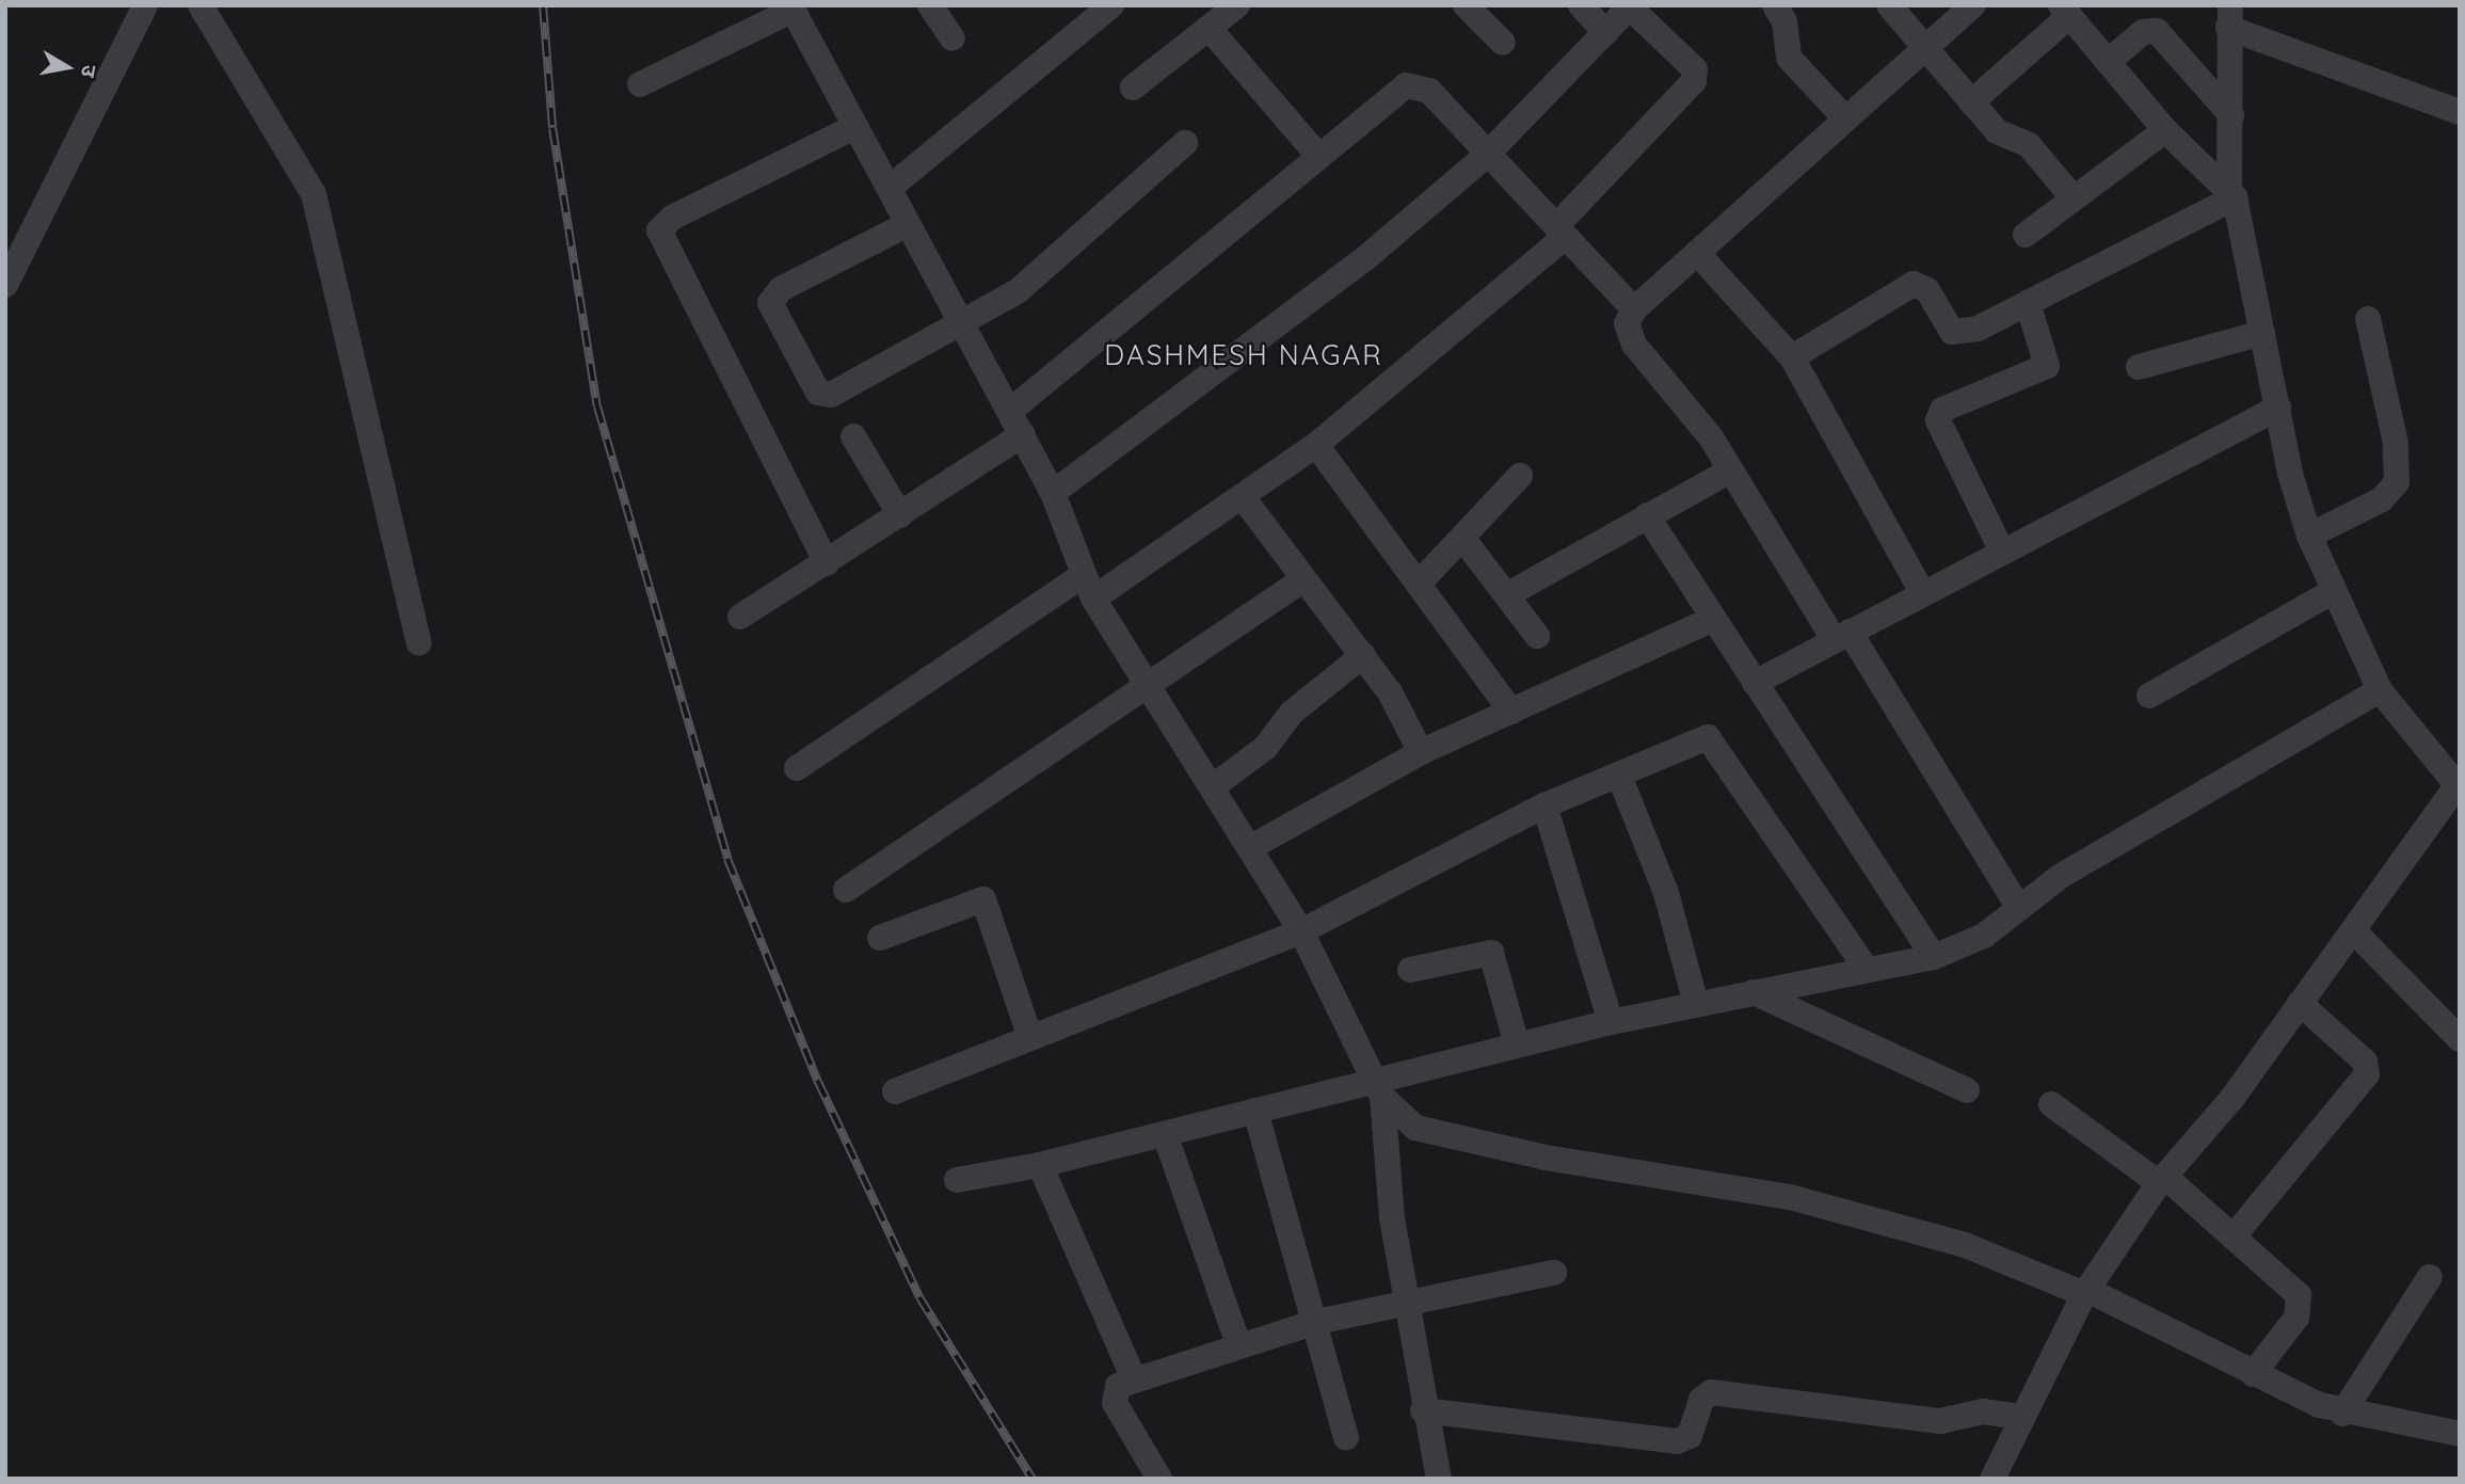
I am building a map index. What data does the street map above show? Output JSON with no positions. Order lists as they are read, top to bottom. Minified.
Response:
{"districts":["DASHMESH NAGAR"],"north":"right"}
